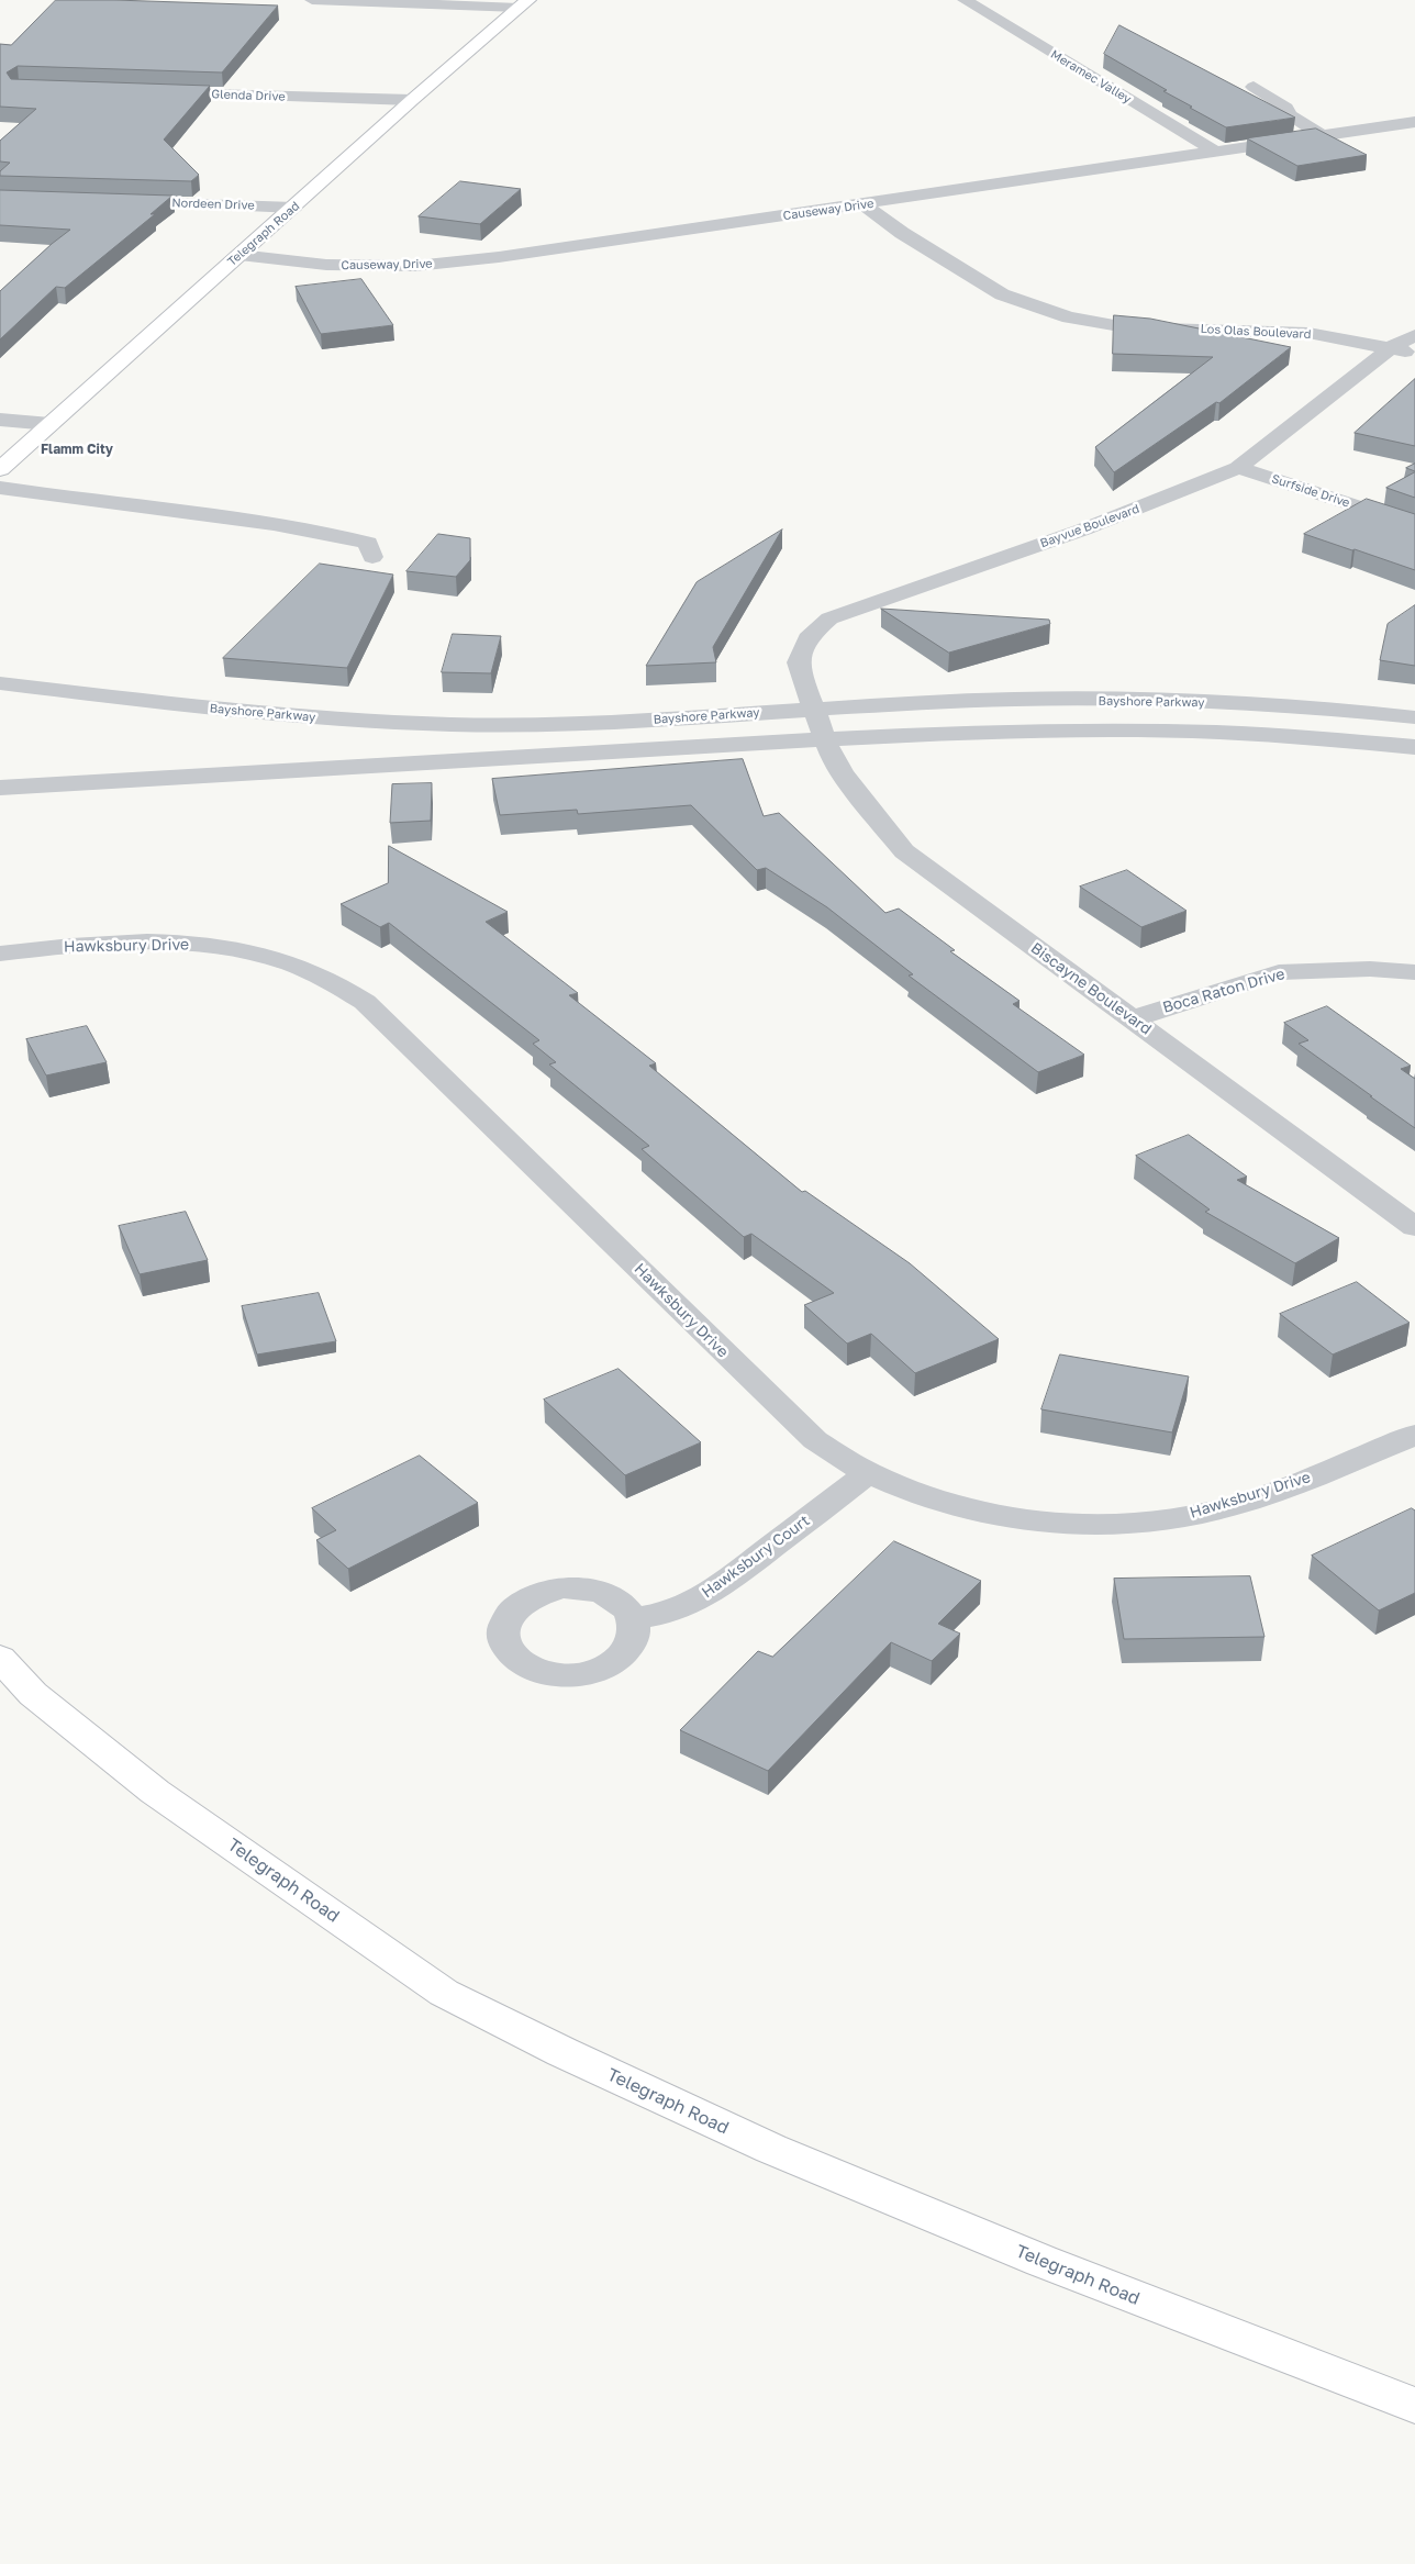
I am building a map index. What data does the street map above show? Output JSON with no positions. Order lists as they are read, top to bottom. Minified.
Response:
{"streets":{"main road":["Telegraph Road"],"street":["Meramec Valley","Glenda Drive","Nordeen Drive","Causeway Drive","Los Olas Boulevard","Surfside Drive","Bayvue Boulevard","Bayshore Parkway","Hawksbury Drive","Biscayne Boulevard","Boca Raton Drive","Hawksbury Court"]},"crossings":[["Meramec Valley","Causeway Drive"],["Glenda Drive","Telegraph Road"],["Nordeen Drive","Telegraph Road"],["Causeway Drive","Telegraph Road"],["Causeway Drive","Los Olas Boulevard"],["Los Olas Boulevard","Bayvue Boulevard"],["Surfside Drive","Bayvue Boulevard"],["Bayvue Boulevard","Bayshore Parkway"],["Bayvue Boulevard","Biscayne Boulevard"],["Bayshore Parkway","Biscayne Boulevard"],["Hawksbury Drive","Hawksbury Court"],["Biscayne Boulevard","Boca Raton Drive"]],"districts":["Flamm City"]}
